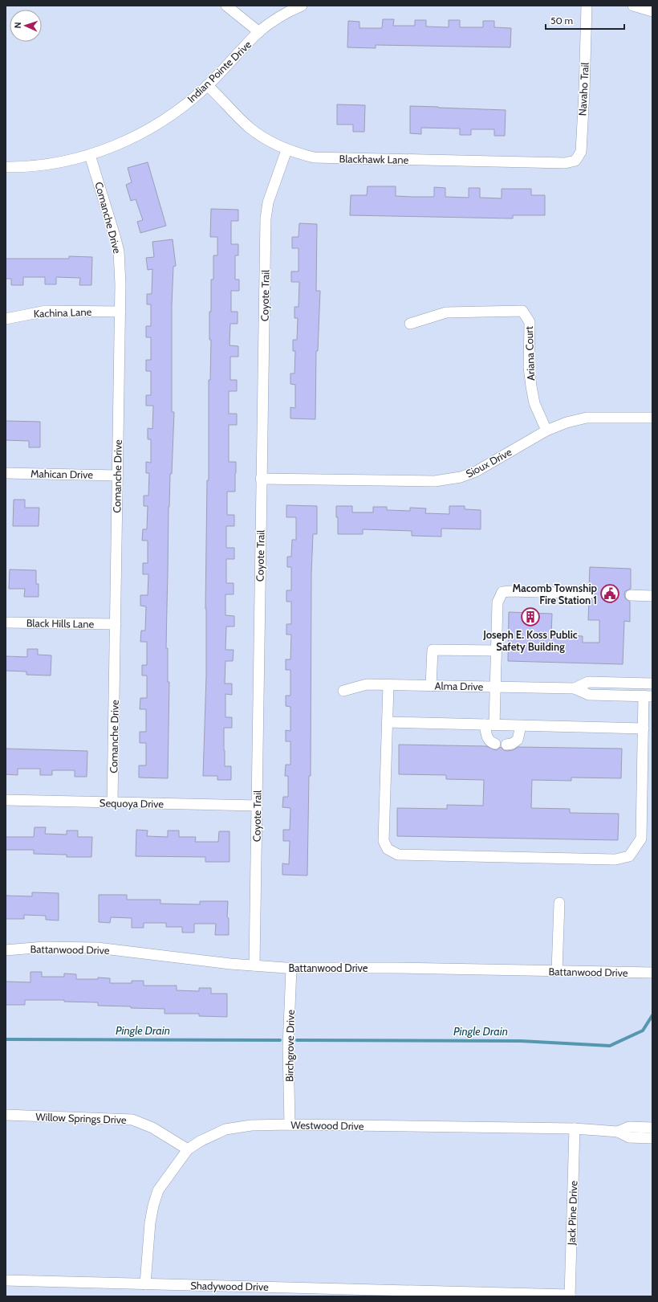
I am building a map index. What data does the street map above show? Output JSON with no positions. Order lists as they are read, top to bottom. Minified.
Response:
{"streets":{"street":["Indian Pointe Drive","Navaho Trail","Blackhawk Lane","Comanche Drive","Coyote Trail","Kachina Lane","Ariana Court","Sioux Drive","Mahican Drive","Black Hills Lane","Alma Drive","Sequoya Drive","Battanwood Drive","Birchgrove Drive","Willow Springs Drive","Westwood Drive","Jack Pine Drive","Shadywood Drive"]},"crossings":[["Indian Pointe Drive","Blackhawk Lane"],["Indian Pointe Drive","Comanche Drive"],["Navaho Trail","Blackhawk Lane"],["Blackhawk Lane","Coyote Trail"],["Comanche Drive","Kachina Lane"],["Comanche Drive","Mahican Drive"],["Comanche Drive","Black Hills Lane"],["Comanche Drive","Sequoya Drive"],["Coyote Trail","Sioux Drive"],["Coyote Trail","Sequoya Drive"],["Coyote Trail","Battanwood Drive"],["Ariana Court","Sioux Drive"],["Battanwood Drive","Birchgrove Drive"],["Birchgrove Drive","Westwood Drive"],["Willow Springs Drive","Westwood Drive"],["Westwood Drive","Jack Pine Drive"],["Westwood Drive","Shadywood Drive"],["Jack Pine Drive","Shadywood Drive"]],"water":["Pingle Drain"],"places":{"public building":["Macomb Township Fire Station 1"],"building":["Joseph E. Koss Public Safety Building"]},"scale_bar":"50 m","north":"left"}
